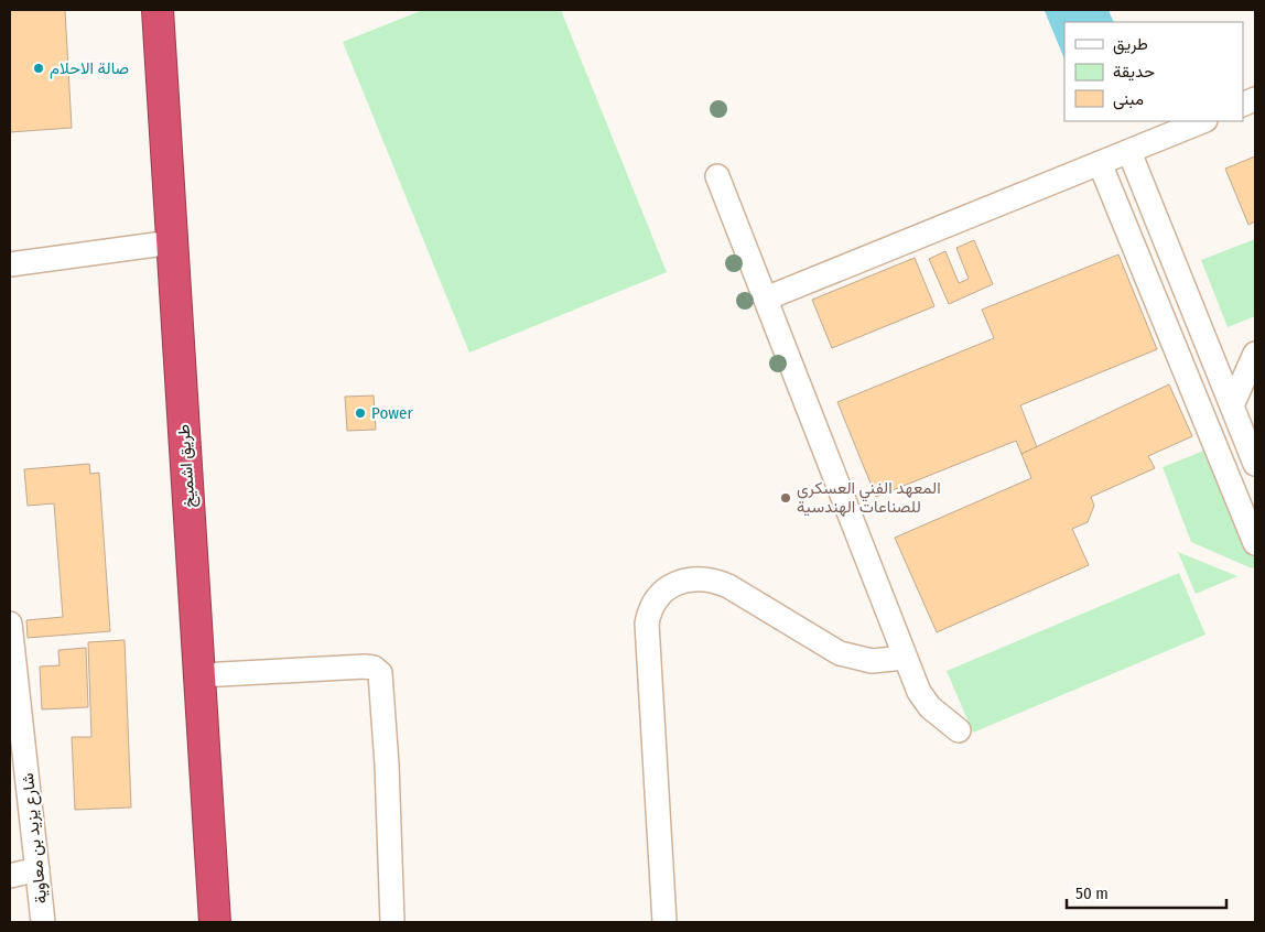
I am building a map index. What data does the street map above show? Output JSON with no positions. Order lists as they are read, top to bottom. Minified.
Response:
{"streets":{"highway":["طريق اشميخ"],"street":["شارع يزيد بن معاوية"]},"places":["صالة الاحلام","Power","المعهد الفني العسكري للصناعات الهندسية"],"legend":["طريق","حديقة","مبنى"],"scale_bar":"50 m"}
